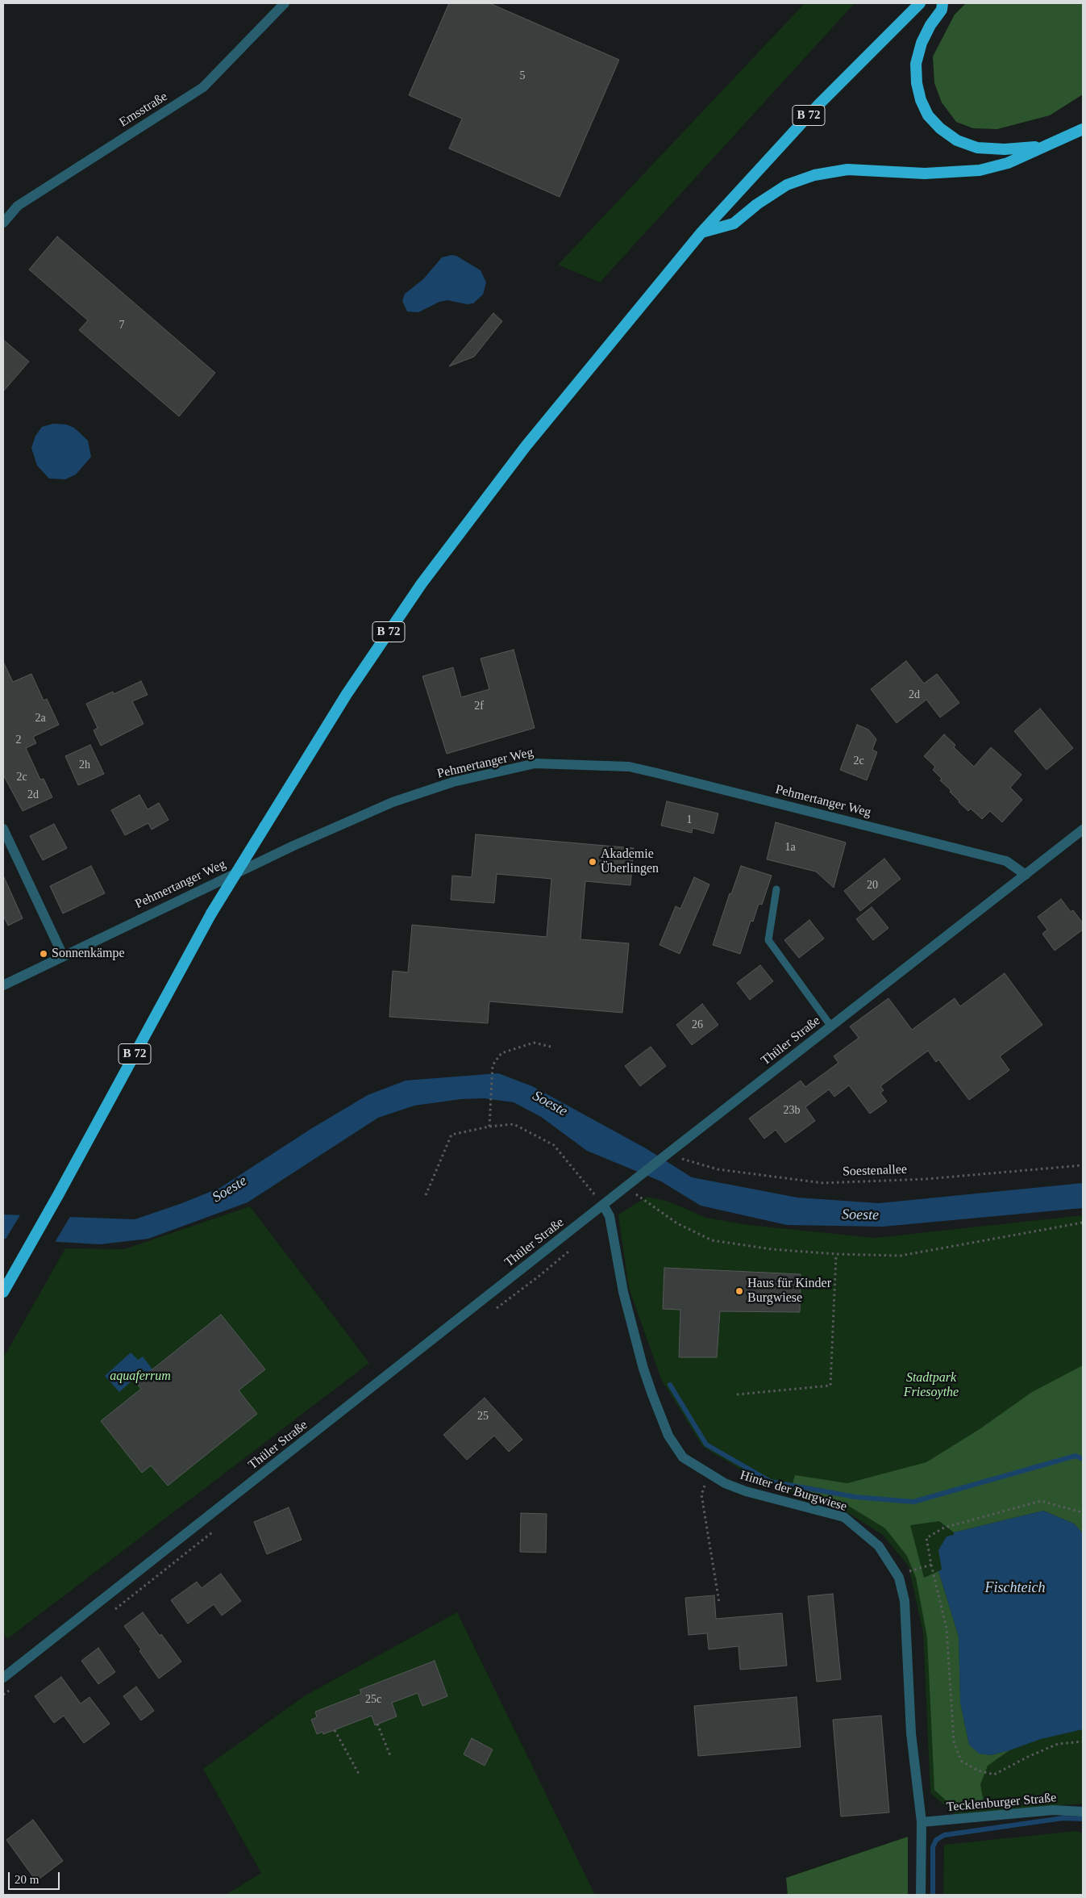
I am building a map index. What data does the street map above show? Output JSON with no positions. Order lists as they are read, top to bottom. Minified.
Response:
{"streets":{"highway":["B 72"],"street":["Emsstraße","Pehmertanger Weg","Thüler Straße","Hinter der Burgwiese","Tecklenburger Straße"],"path":["Soestenallee"]},"crossings":[["Pehmertanger Weg","Thüler Straße"],["Thüler Straße","Soestenallee"],["Thüler Straße","Hinter der Burgwiese"],["Hinter der Burgwiese","Tecklenburger Straße"]],"water":["Soeste","Fischteich"],"parks":["aquaferrum","Stadtpark Friesoythe"],"places":["Akademie Überlingen","Sonnenkämpe","Haus für Kinder Burgwiese"],"house_numbers":["5","7","2d","2f","2a","2","2c","2h","2c","2d","1","1a","20","26","23b","25","25c"],"scale_bar":"20 m"}
